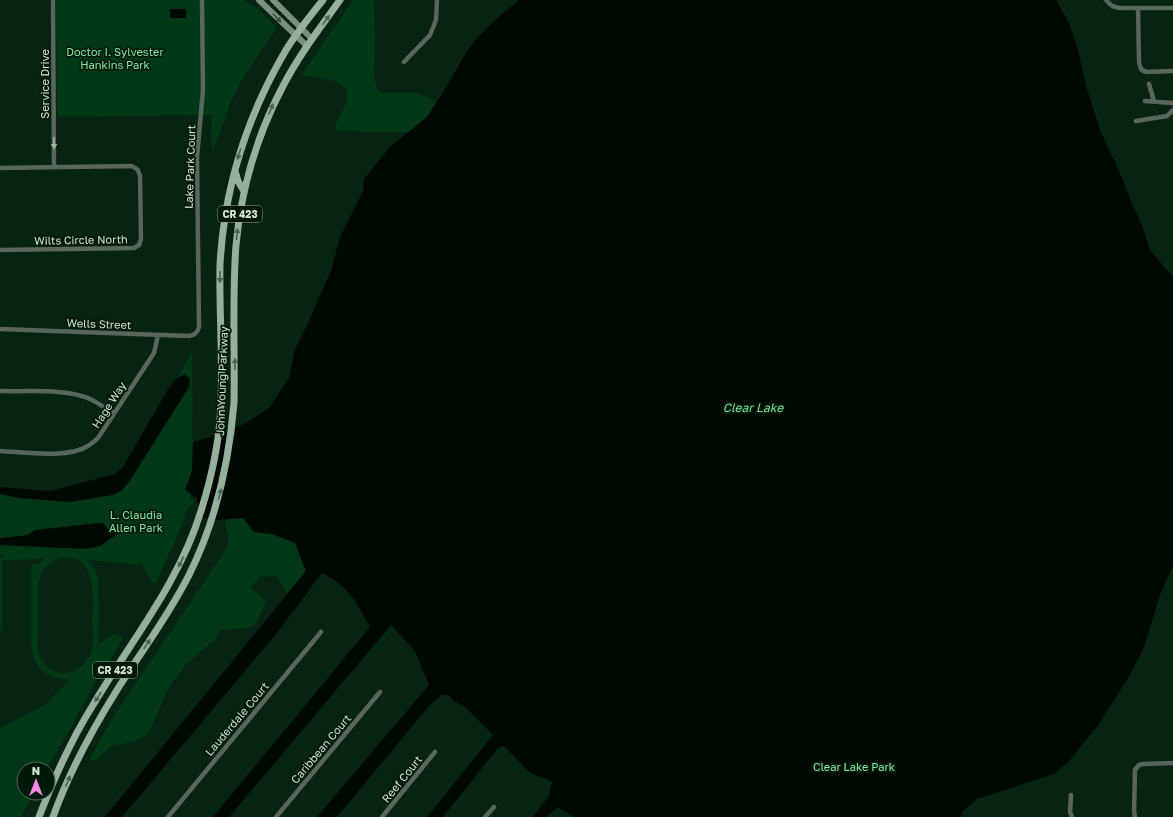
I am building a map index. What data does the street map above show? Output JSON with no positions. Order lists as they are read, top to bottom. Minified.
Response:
{"streets":{"main road":["CR 423","John Young Parkway"],"street":["Service Drive","Lake Park Court","Wilts Circle North","Wells Street","Hage Way","Lauderdale Court","Caribbean Court","Reef Court"]},"crossings":[["Service Drive","Wilts Circle North"],["Lake Park Court","Wells Street"],["Wells Street","Hage Way"]],"one_way":["Service Drive"],"water":["Clear Lake"],"parks":["Doctor I. Sylvester Hankins Park","L. Claudia Allen Park","Clear Lake Park"],"north":"top"}
